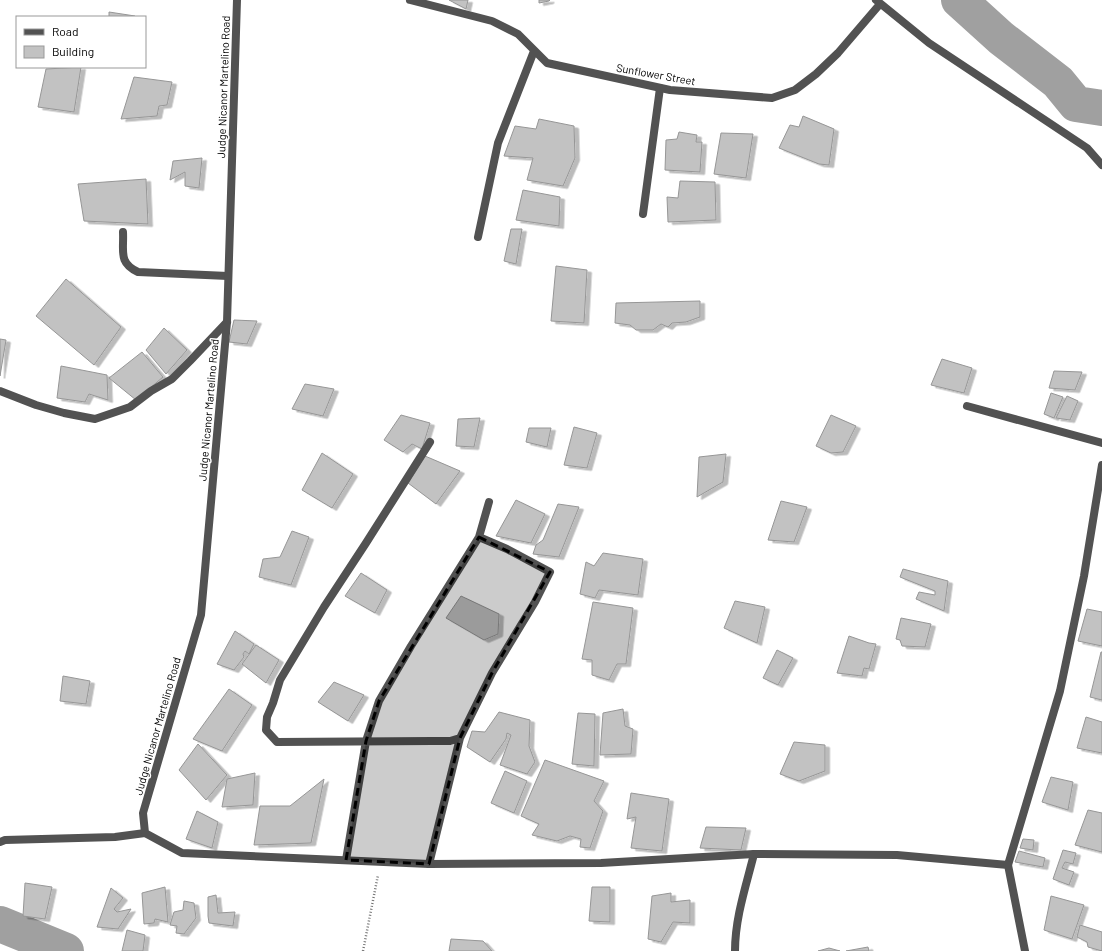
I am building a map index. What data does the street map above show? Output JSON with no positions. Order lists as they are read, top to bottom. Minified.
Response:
{"streets":{"street":["Sunflower Street","Judge Nicanor Martelino Road"]},"legend":["Road","Building"]}
